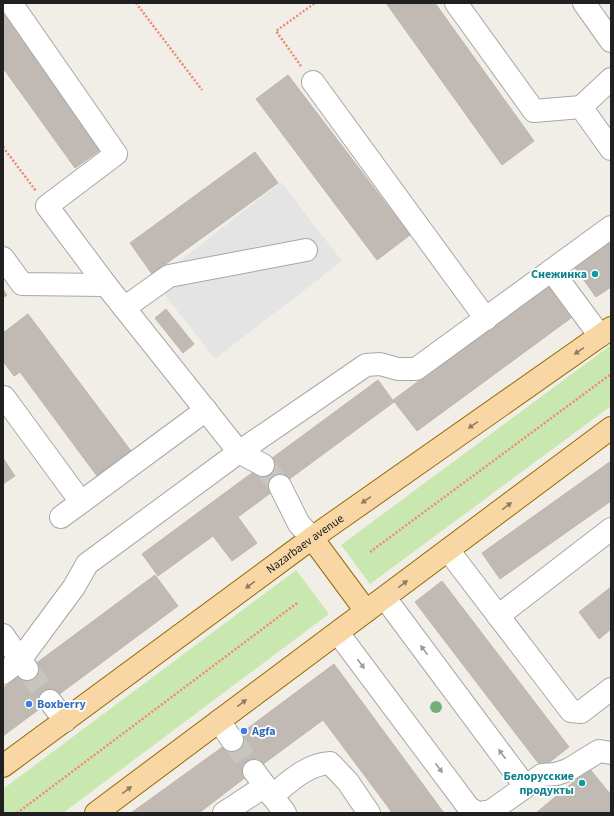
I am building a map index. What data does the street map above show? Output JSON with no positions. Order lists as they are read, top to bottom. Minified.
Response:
{"streets":{"main road":["Nazarbaev avenue"]},"places":["Снежинка","Boxberry","Agfa","Белорусские продукты"]}
